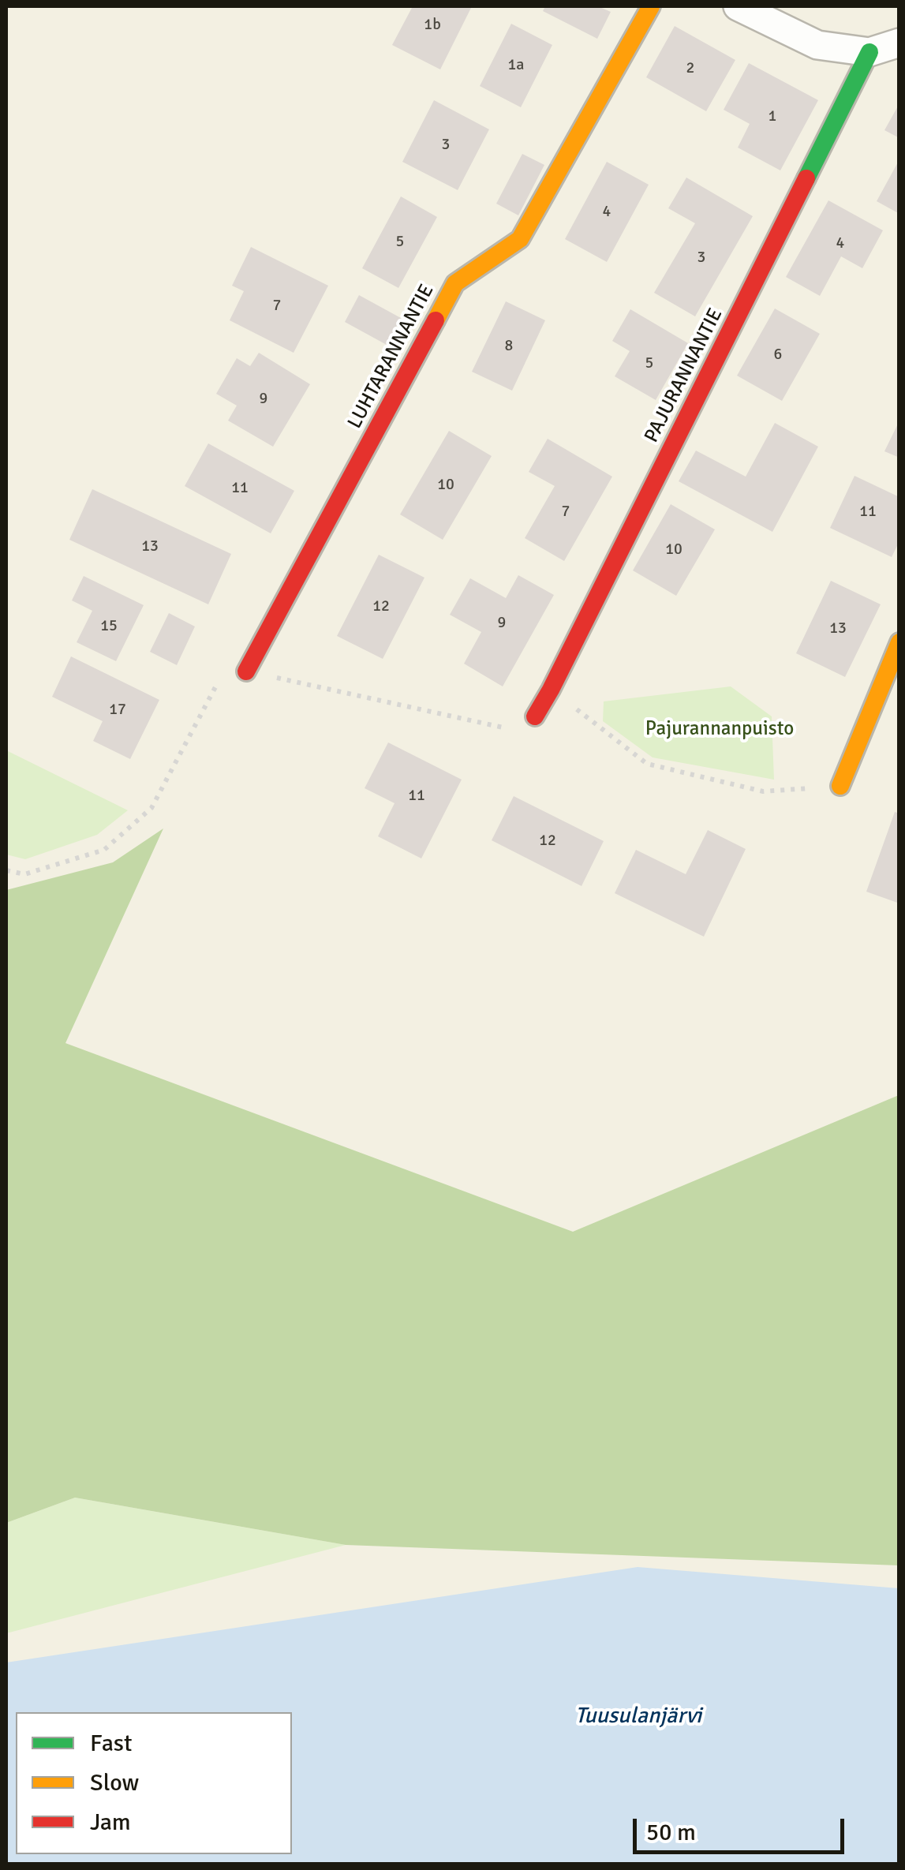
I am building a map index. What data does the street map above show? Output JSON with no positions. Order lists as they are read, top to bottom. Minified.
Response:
{"streets":{"street":["LUHTARANNANTIE","PAJURANNANTIE"]},"water":["Tuusulanjärvi"],"parks":["Pajurannanpuisto"],"house_numbers":["1b","1a","2","1","3","4","5","4","3","7","8","6","5","9","10","11","7","11","13","10","12","9","15","13","17","11","12"],"legend":["Fast","Slow","Jam"],"scale_bar":"50 m"}
